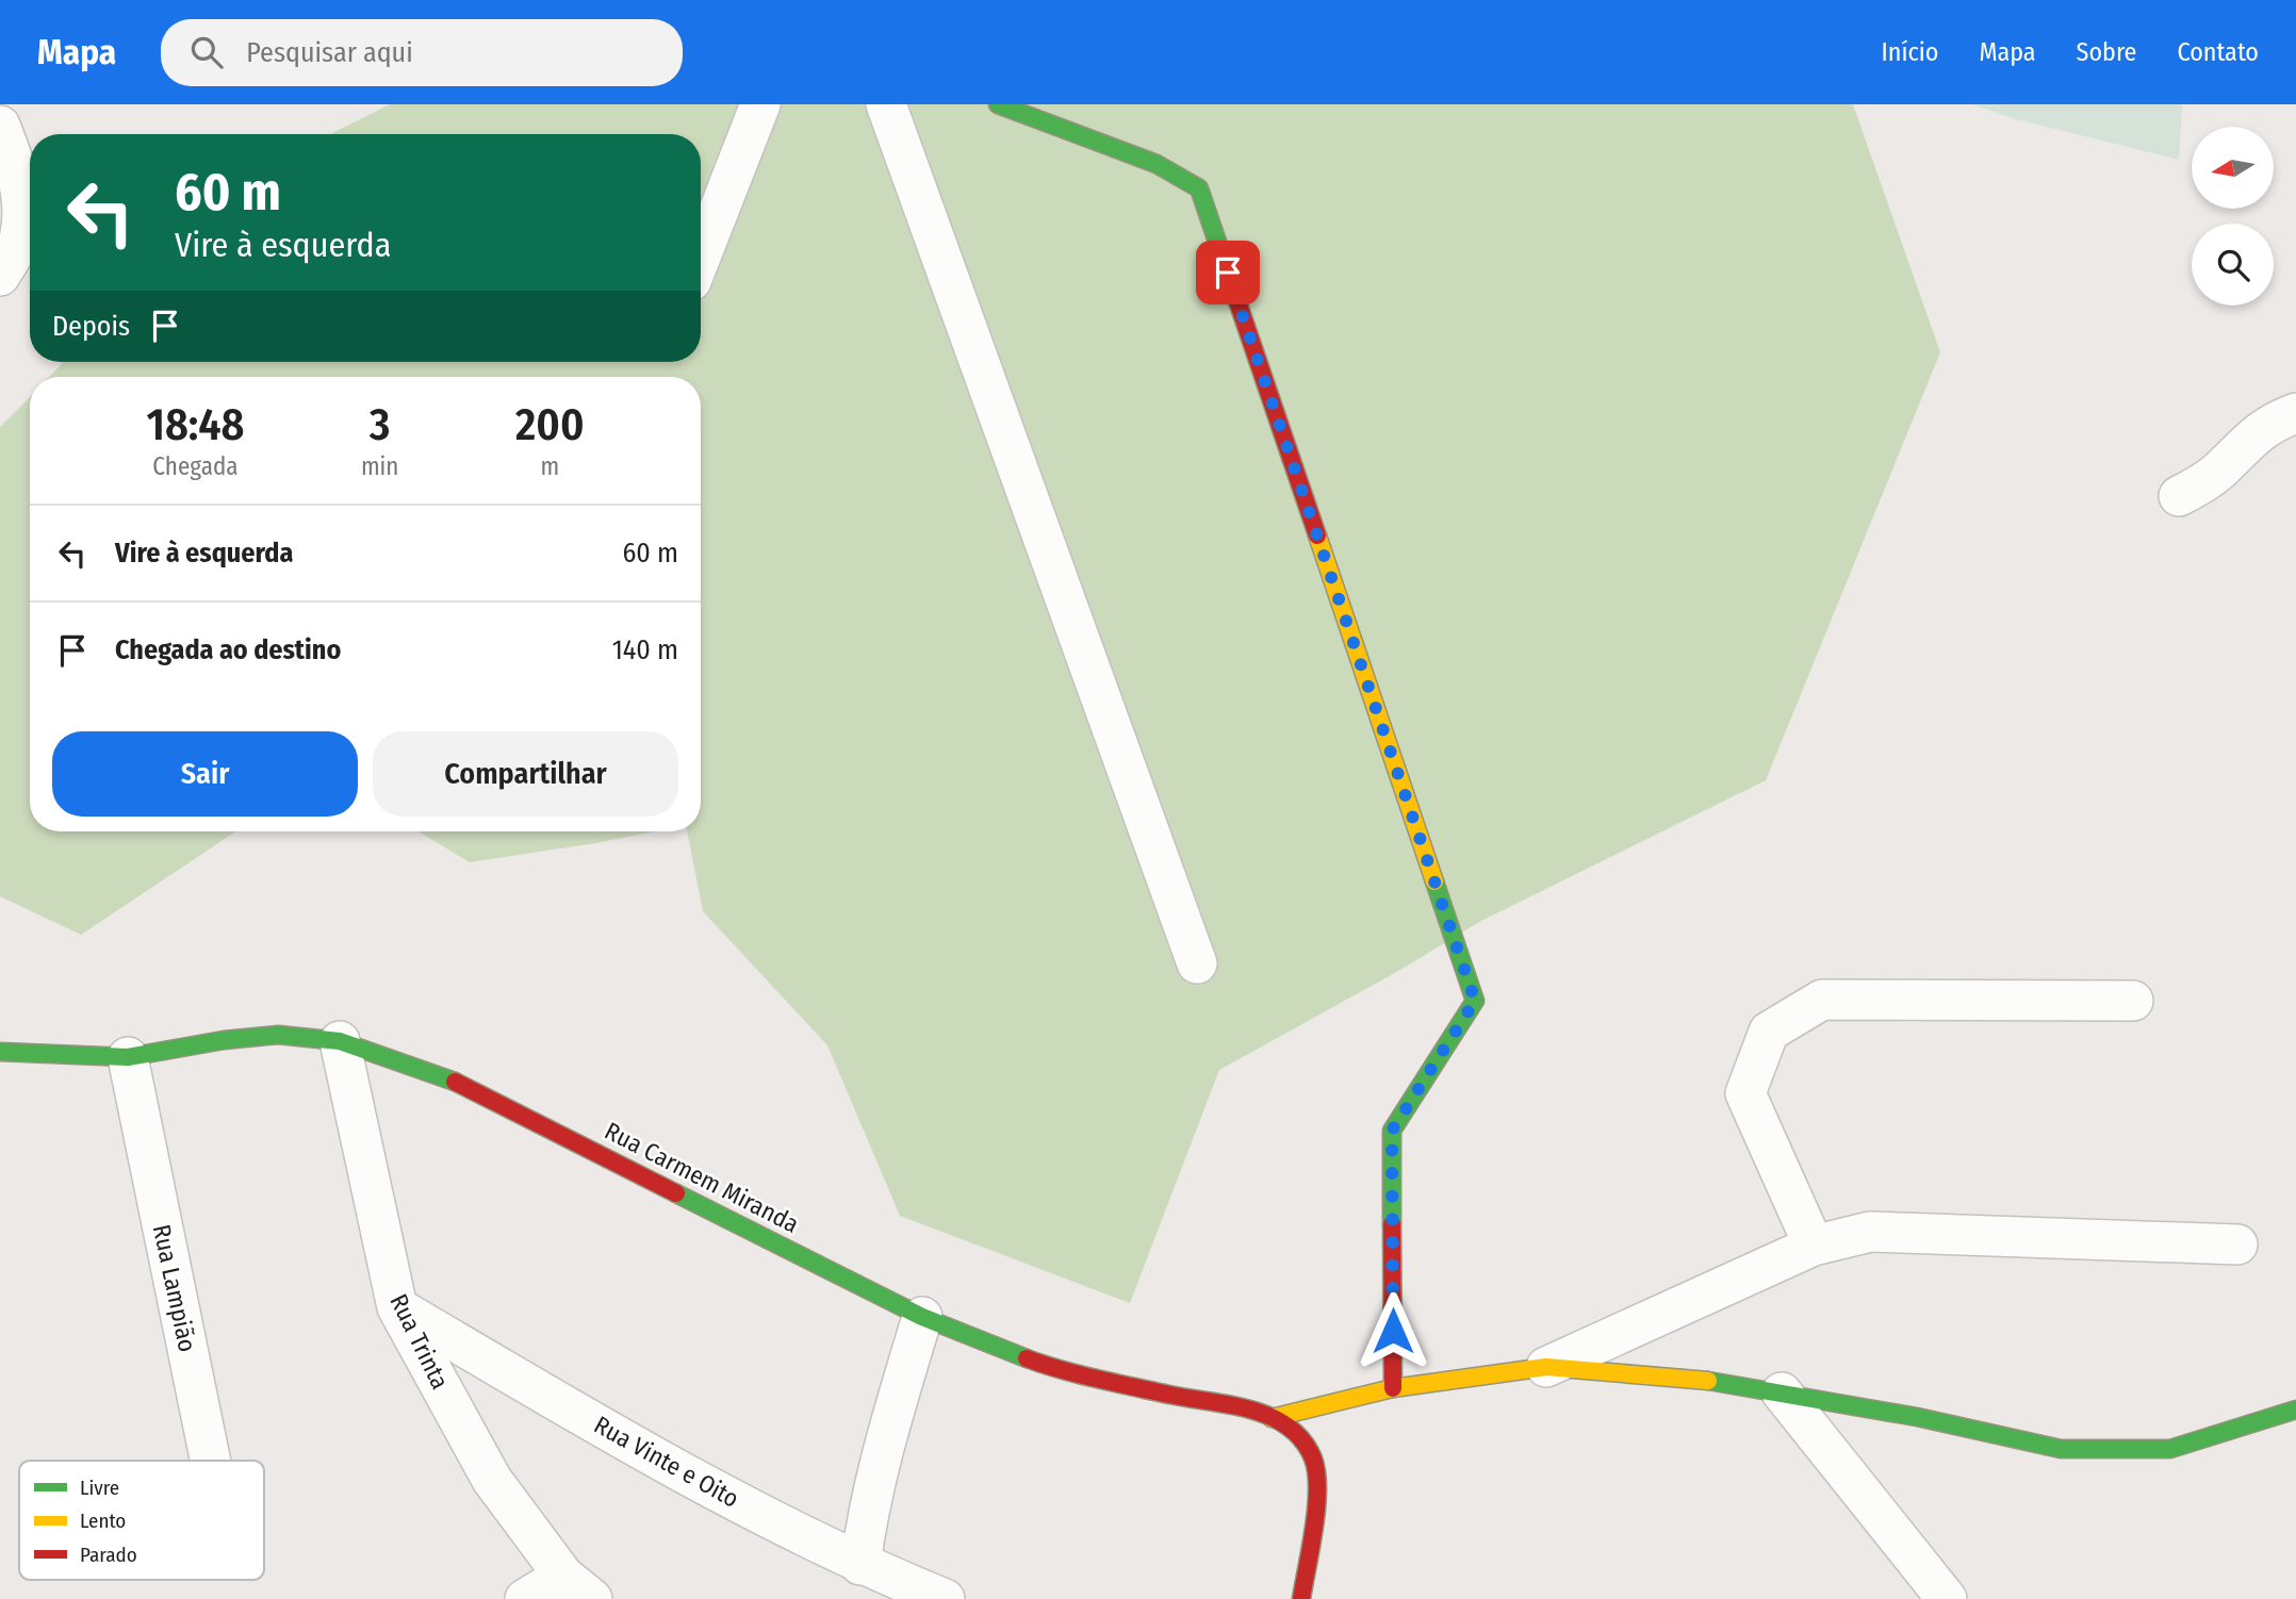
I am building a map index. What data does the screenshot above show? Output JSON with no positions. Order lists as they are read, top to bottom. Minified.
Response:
{"streets":{"street":["Rua Carmem Miranda","Rua Lampião","Rua Trinta","Rua Vinte e Oito"]},"crossings":[["Rua Carmem Miranda","Rua Lampião"],["Rua Carmem Miranda","Rua Trinta"],["Rua Trinta","Rua Vinte e Oito"]],"legend":["Livre","Lento","Parado"],"north":"left","page":{"header":"Mapa","search":"Pesquisar aqui","nav":["Início","Mapa","Sobre","Contato"],"turn":["60 m","Vire à esquerda"],"then":"Depois","eta":["18:48","Chegada","3","min","200","m"],"list":[{"name":"Vire à esquerda","value":"60 m"},{"name":"Chegada ao destino","value":"140 m"}],"buttons":["Sair","Compartilhar"]}}
